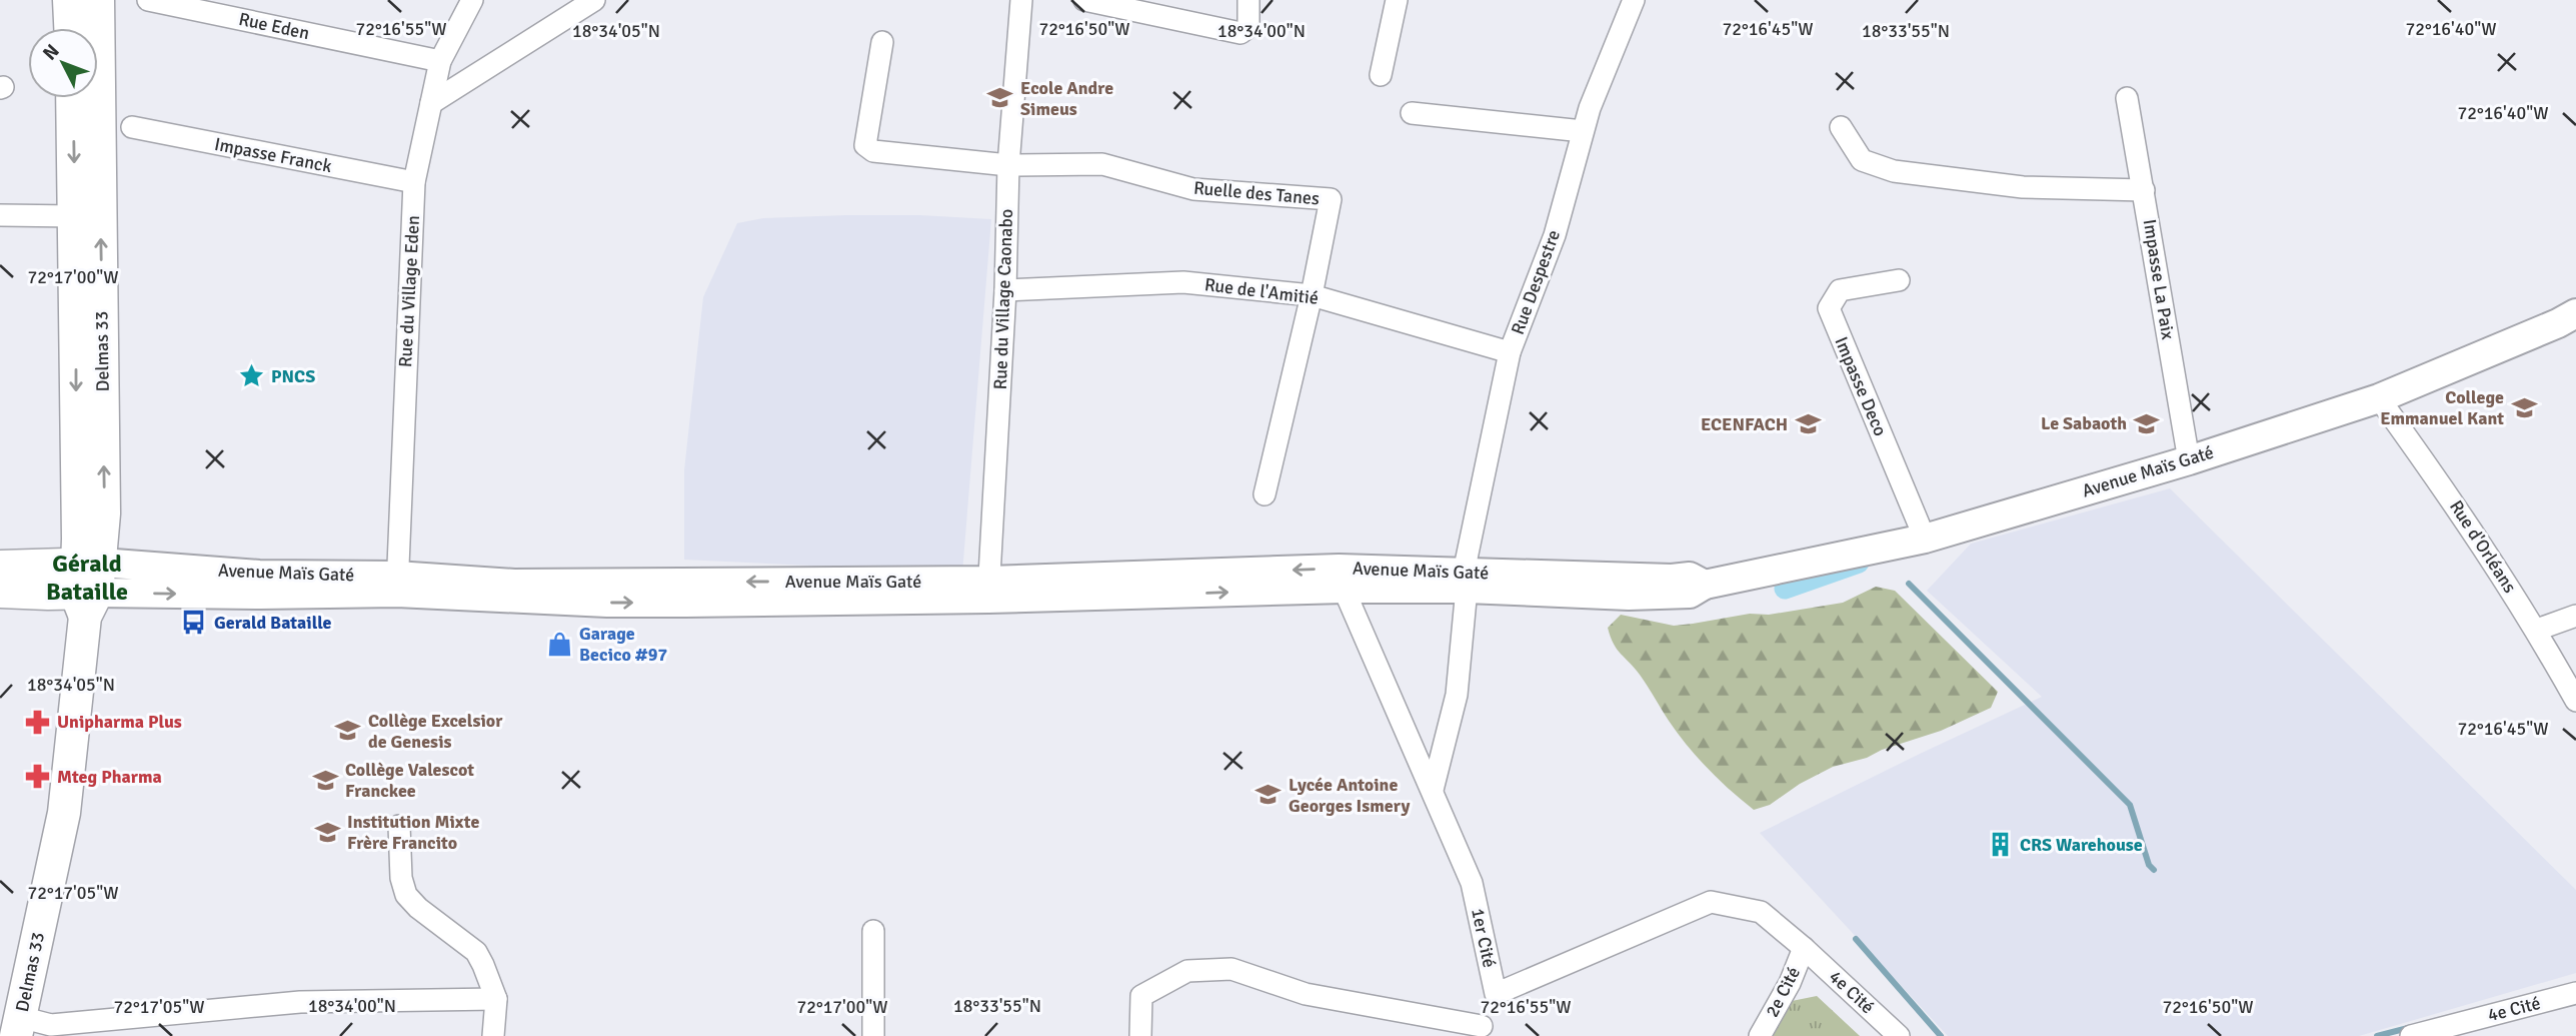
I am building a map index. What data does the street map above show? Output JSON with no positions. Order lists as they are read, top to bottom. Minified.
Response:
{"streets":{"main road":["Delmas 33","Avenue Maïs Gaté"],"street":["Rue Eden","Impasse Franck","Ruelle des Tanes","Impasse La Paix","Rue Despestre","Rue du Village Eden","Rue de l'Amitié","Rue du Village Caonabo","Impasse Deco","Rue d'Orléans","1er Cité","2e Cité","4e Cité"]},"crossings":[["Rue Eden","Rue du Village Eden"],["Impasse Franck","Rue du Village Eden"],["Ruelle des Tanes","Rue de l'Amitié"],["Ruelle des Tanes","Rue du Village Caonabo"],["Impasse La Paix","Avenue Maïs Gaté"],["Rue Despestre","Rue de l'Amitié"],["Rue Despestre","Avenue Maïs Gaté"],["Rue Despestre","1er Cité"],["Rue du Village Eden","Avenue Maïs Gaté"],["Rue de l'Amitié","Rue du Village Caonabo"],["Rue du Village Caonabo","Avenue Maïs Gaté"],["Delmas 33","Avenue Maïs Gaté"],["Impasse Deco","Avenue Maïs Gaté"],["Avenue Maïs Gaté","Rue d'Orléans"],["Avenue Maïs Gaté","1er Cité"],["1er Cité","2e Cité"],["1er Cité","4e Cité"],["2e Cité","4e Cité"]],"districts":["Gérald Bataille"],"places":{"school or university":["Ecole Andre Simeus","College Emmanuel Kant","Le Sabaoth","ECENFACH","Collège Excelsior de Genesis","Collège Valescot Franckee","Lycée Antoine Georges Ismery","Institution Mixte Frère Francito"],"place":["PNCS"],"bus stop":["Gerald Bataille"],"shop":["Garage Becico #97"],"pharmacy":["Unipharma Plus","Mteg Pharma"],"building":["CRS Warehouse"]},"north":"top left","coordinates":["72°16'55\"W","72°16'50\"W","72°16'45\"W","72°16'40\"W","18°33'55\"N","18°34'05\"N","18°34'00\"N","72°17'00\"W","72°17'05\"W"]}
